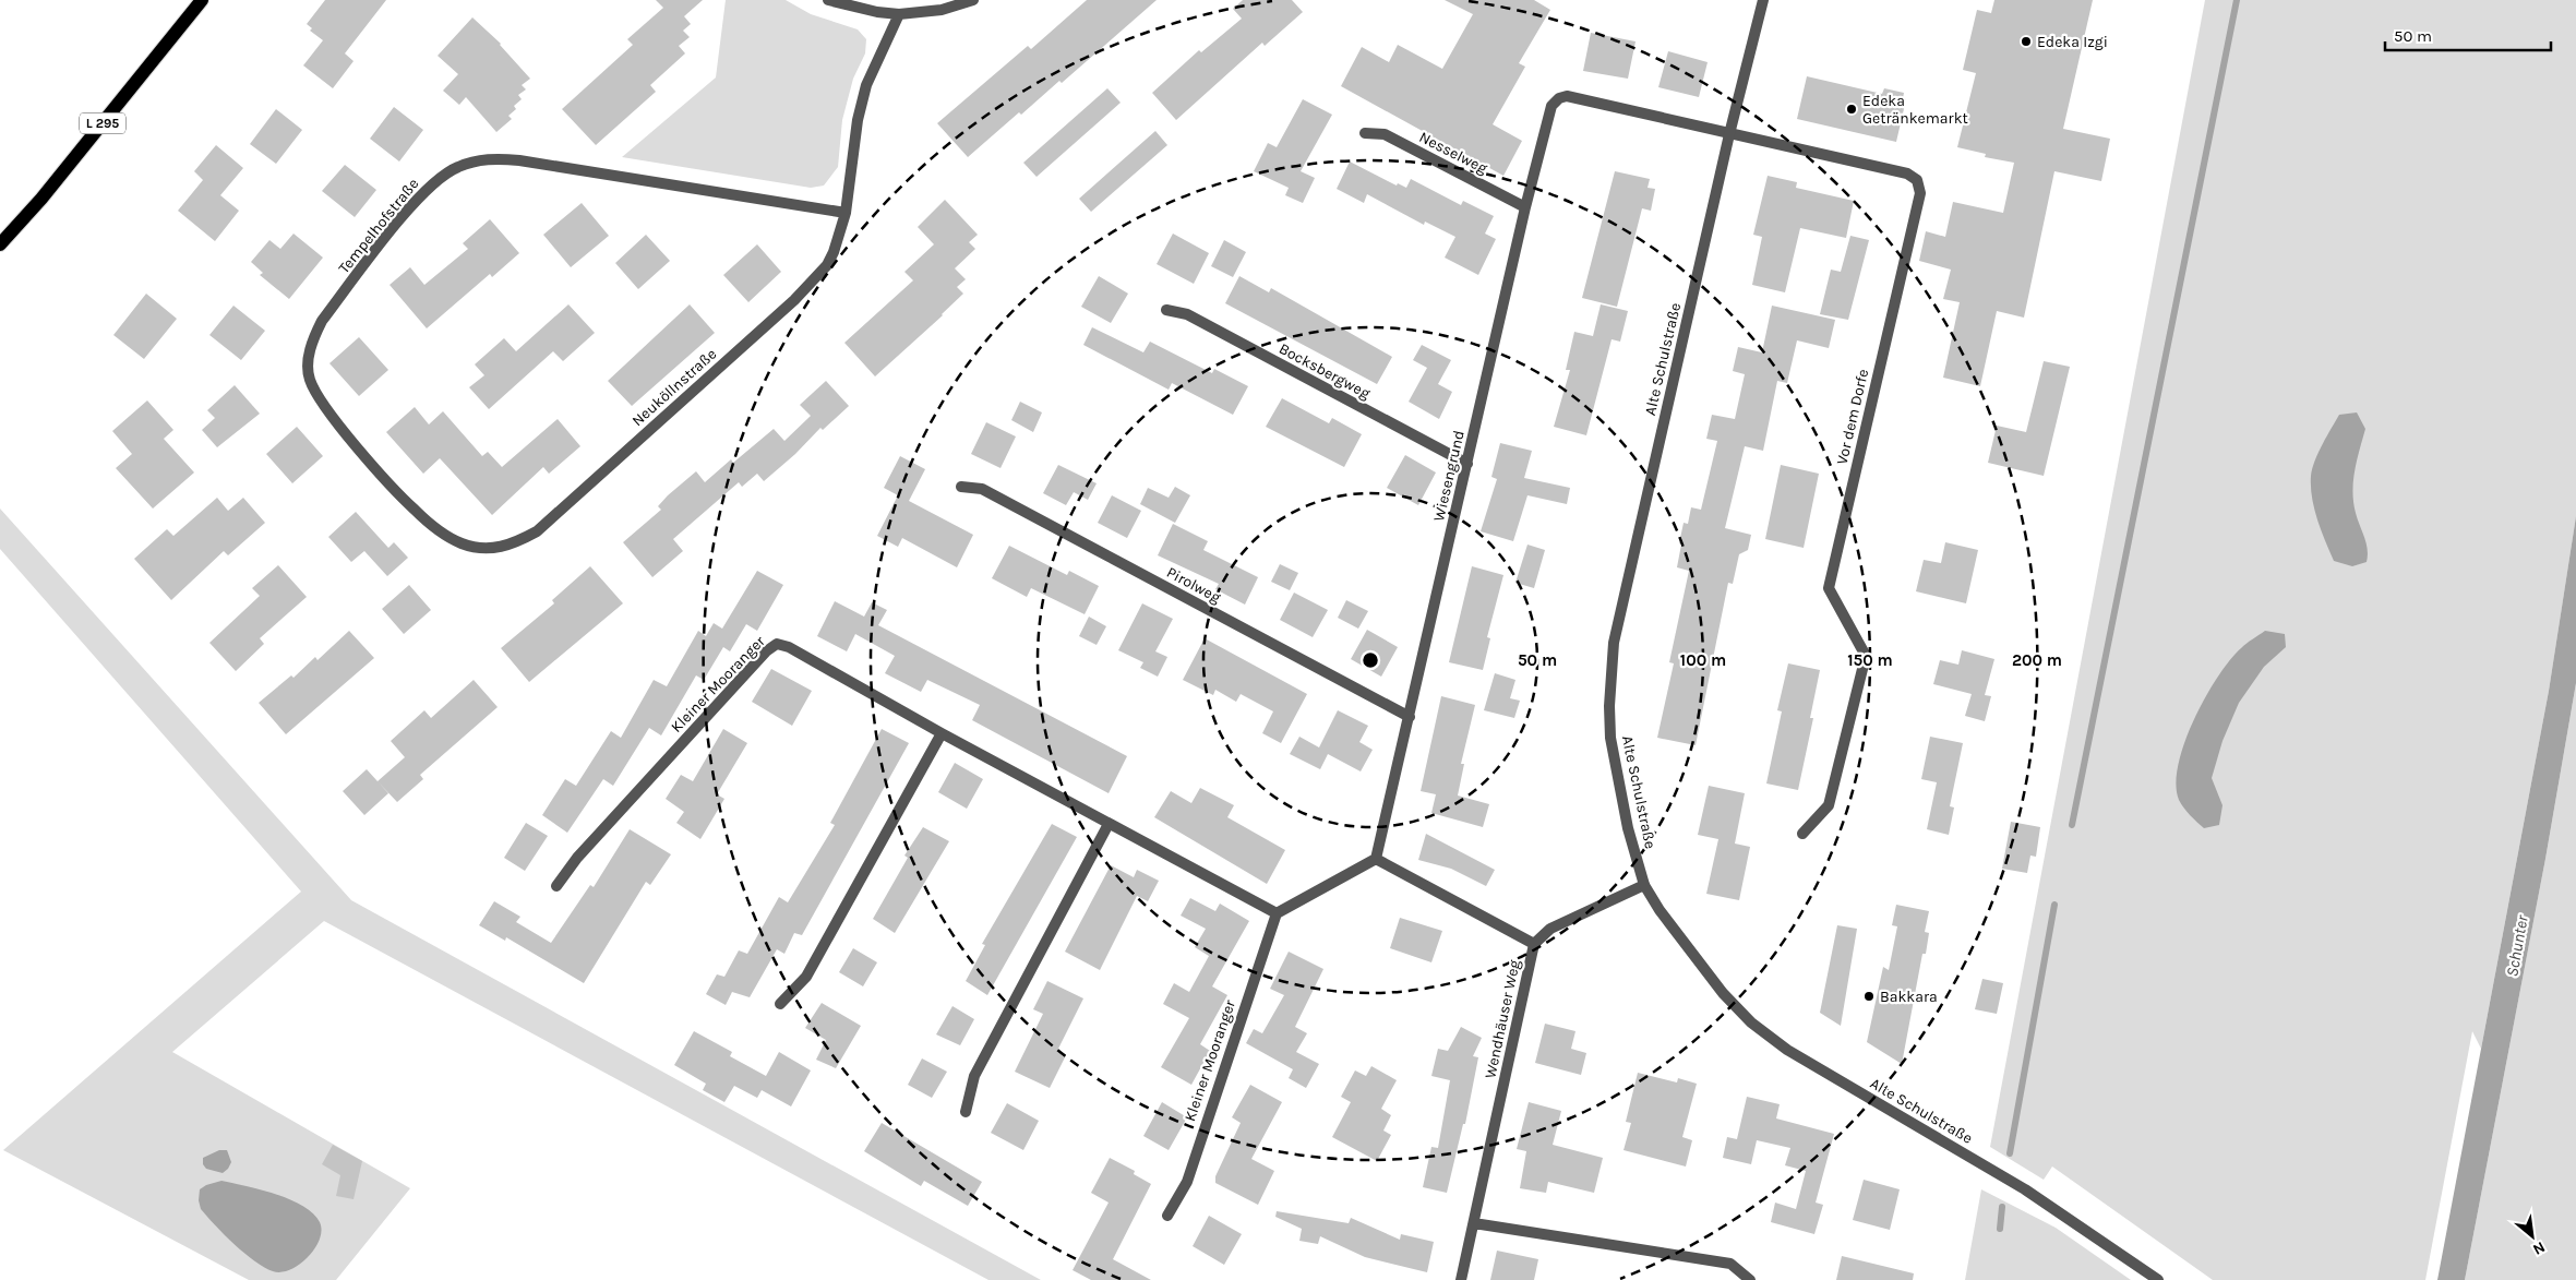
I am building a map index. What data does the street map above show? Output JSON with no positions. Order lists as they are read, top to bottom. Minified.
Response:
{"streets":{"main road":["L 295"],"street":["Nesselweg","Tempelhofstraße","Alte Schulstraße","Bocksbergweg","Neuköllnstraße","Vor dem Dorfe","Wiesengrund","Pirolweg","Kleiner Mooranger","Wendhäuser Weg"]},"crossings":[["Nesselweg","Wiesengrund"],["Tempelhofstraße","Neuköllnstraße"],["Alte Schulstraße","Vor dem Dorfe"],["Alte Schulstraße","Wiesengrund"],["Alte Schulstraße","Wendhäuser Weg"],["Bocksbergweg","Wiesengrund"],["Vor dem Dorfe","Wiesengrund"],["Wiesengrund","Pirolweg"]],"water":["Schunter"],"places":["Edeka Izgi","Edeka Getränkemarkt","Bakkara"],"scale_bar":"50 m","north":"bottom right","rings":["50 m","100 m","150 m","200 m"]}
